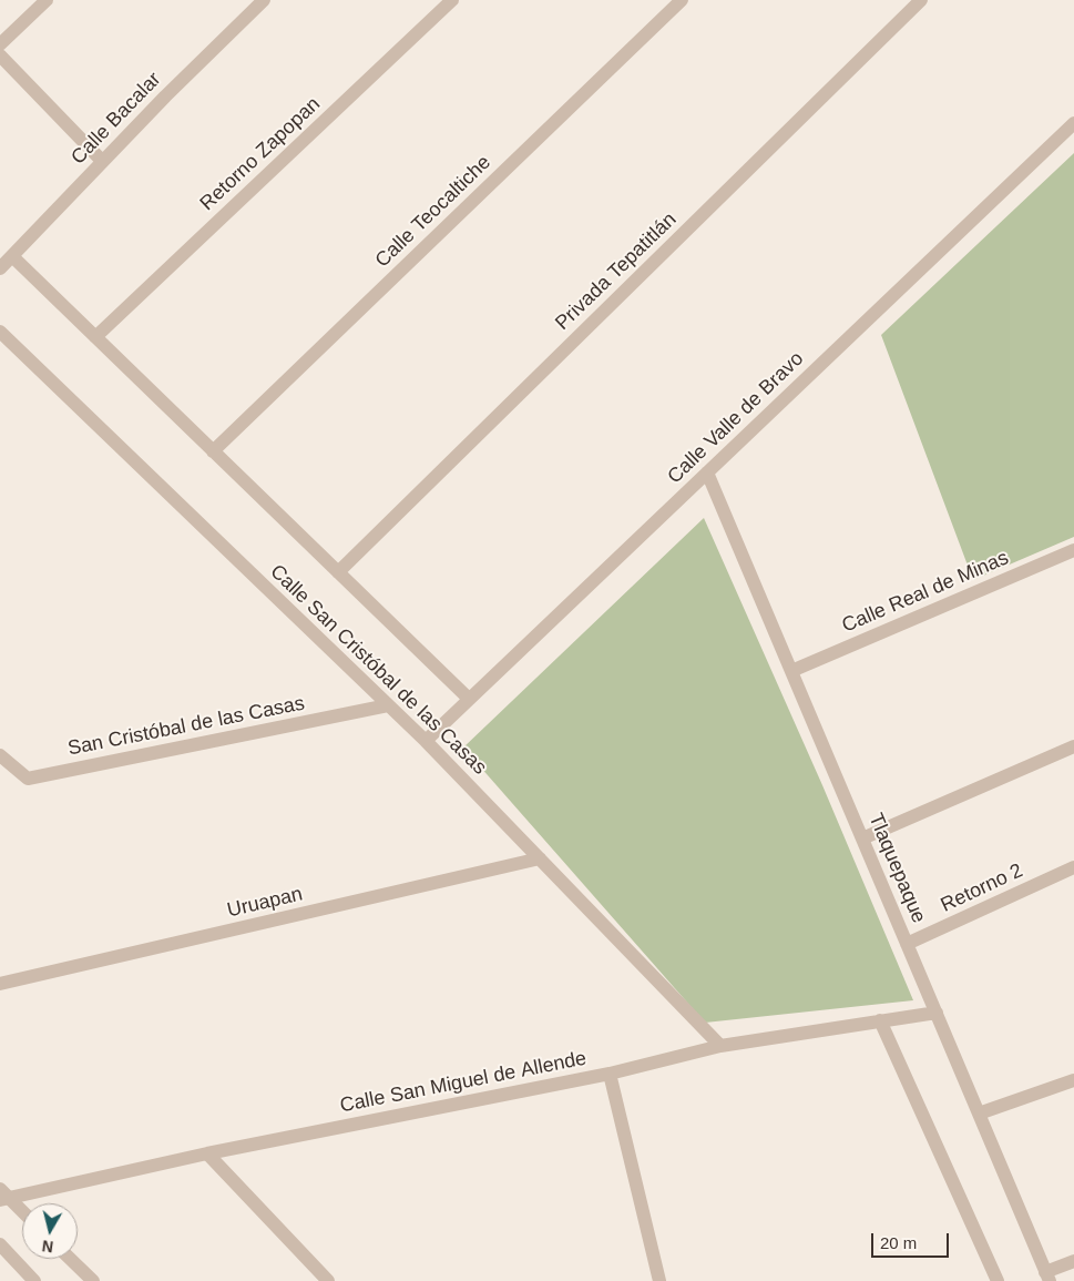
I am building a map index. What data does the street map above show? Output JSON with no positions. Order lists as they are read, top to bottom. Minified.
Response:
{"streets":{"street":["Calle Bacalar","Retorno Zapopan","Calle Teocaltiche","Privada Tepatitlán","Calle Valle de Bravo","Calle Real de Minas","Calle San Cristóbal de las Casas","San Cristóbal de las Casas","Tlaquepaque","Retorno 2","Uruapan","Calle San Miguel de Allende"]},"crossings":[["Calle Valle de Bravo","Calle San Cristóbal de las Casas"],["Calle Valle de Bravo","Tlaquepaque"],["Calle Real de Minas","Tlaquepaque"],["Calle San Cristóbal de las Casas","San Cristóbal de las Casas"],["Calle San Cristóbal de las Casas","Uruapan"],["Calle San Cristóbal de las Casas","Calle San Miguel de Allende"],["Tlaquepaque","Retorno 2"],["Tlaquepaque","Calle San Miguel de Allende"]],"scale_bar":"20 m","north":"bottom"}
